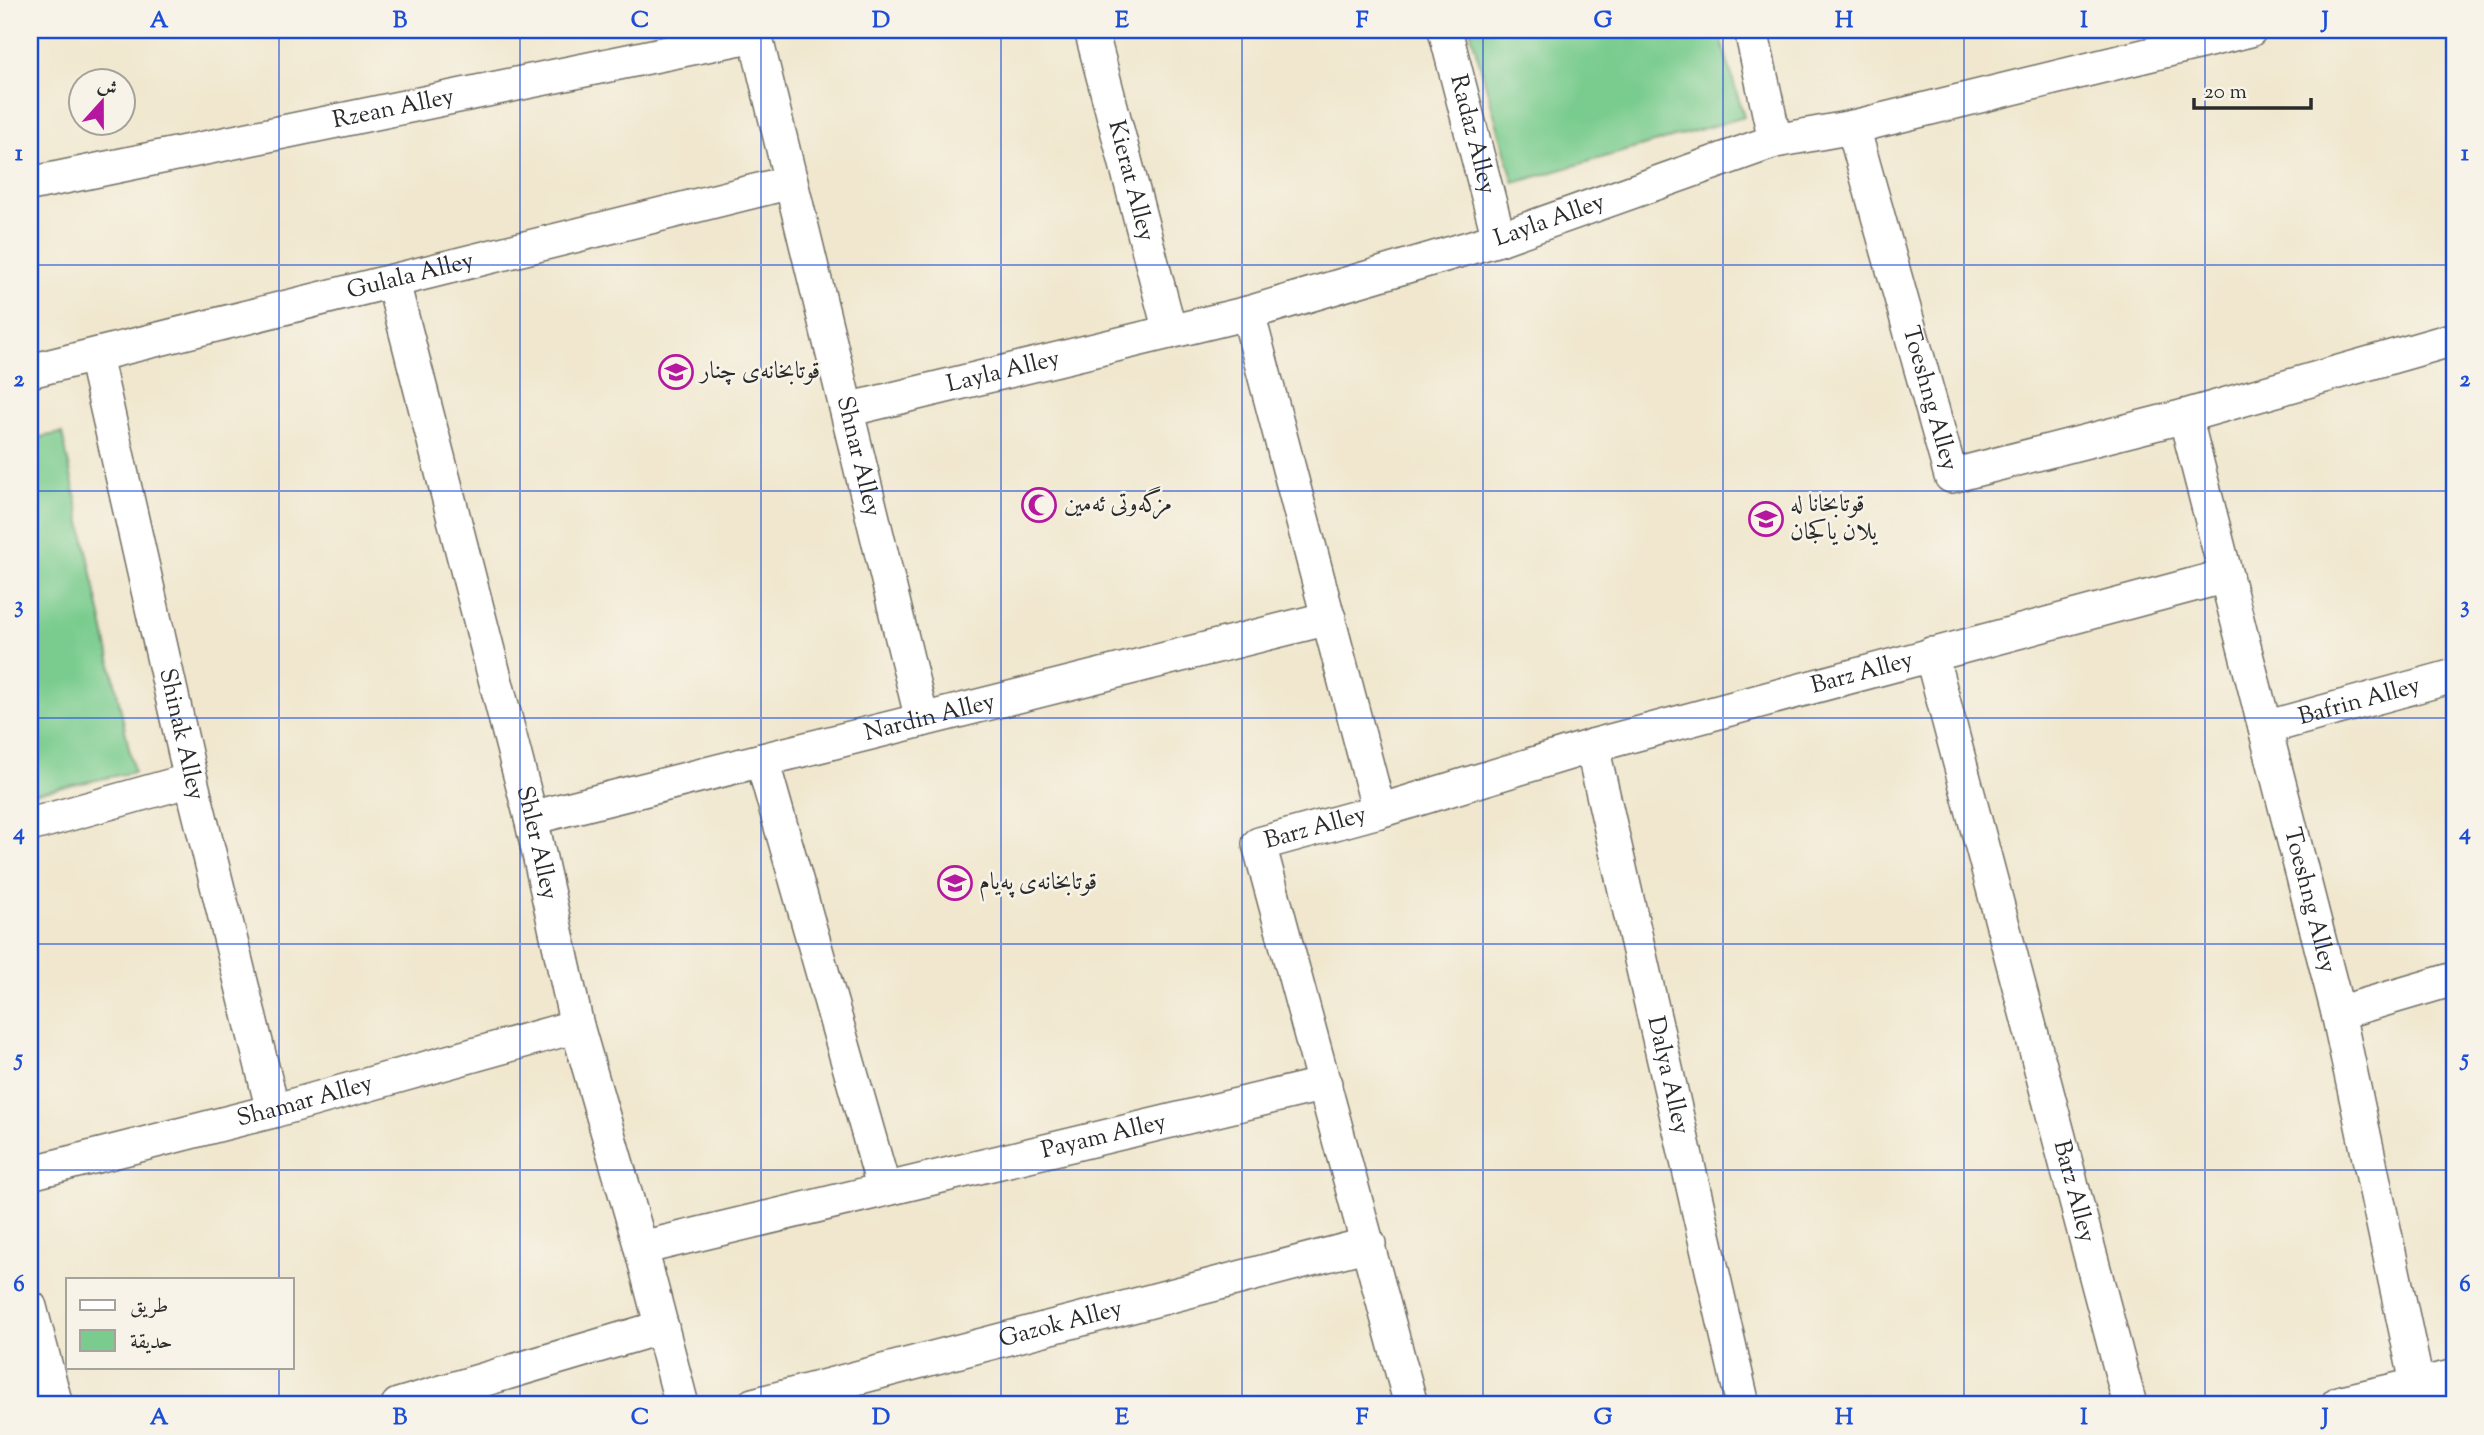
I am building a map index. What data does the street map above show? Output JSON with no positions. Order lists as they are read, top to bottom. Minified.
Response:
{"streets":{"street":["Rzean Alley","Radaz Alley","Kierat Alley","Layla Alley","Gulala Alley","Toeshng Alley","Shnar Alley","Barz Alley","Bafrin Alley","Nardin Alley","Shinak Alley","Shler Alley","Dalya Alley","Shamar Alley","Payam Alley","Gazok Alley"]},"crossings":[["Rzean Alley","Shnar Alley"],["Radaz Alley","Layla Alley"],["Kierat Alley","Layla Alley"],["Layla Alley","Toeshng Alley"],["Layla Alley","Shnar Alley"],["Gulala Alley","Shnar Alley"],["Gulala Alley","Shinak Alley"],["Gulala Alley","Shler Alley"],["Toeshng Alley","Barz Alley"],["Toeshng Alley","Bafrin Alley"],["Shnar Alley","Nardin Alley"],["Barz Alley","Dalya Alley"],["Barz Alley","Payam Alley"],["Barz Alley","Gazok Alley"],["Nardin Alley","Shler Alley"],["Shinak Alley","Shamar Alley"],["Shler Alley","Shamar Alley"],["Shler Alley","Payam Alley"]],"places":{"school or university":["قوتابخانەی چنار","قوتابخانا له يلان ياكجان","قوتابخانەی پەیام"],"mosque":["مزگەوتی ئەمین"]},"legend":["طريق","حديقة"],"scale_bar":"20 m","north":"top","grid":{"columns":["A","B","C","D","E","F","G","H","I","J"],"rows":["1","2","3","4","5","6"]}}
